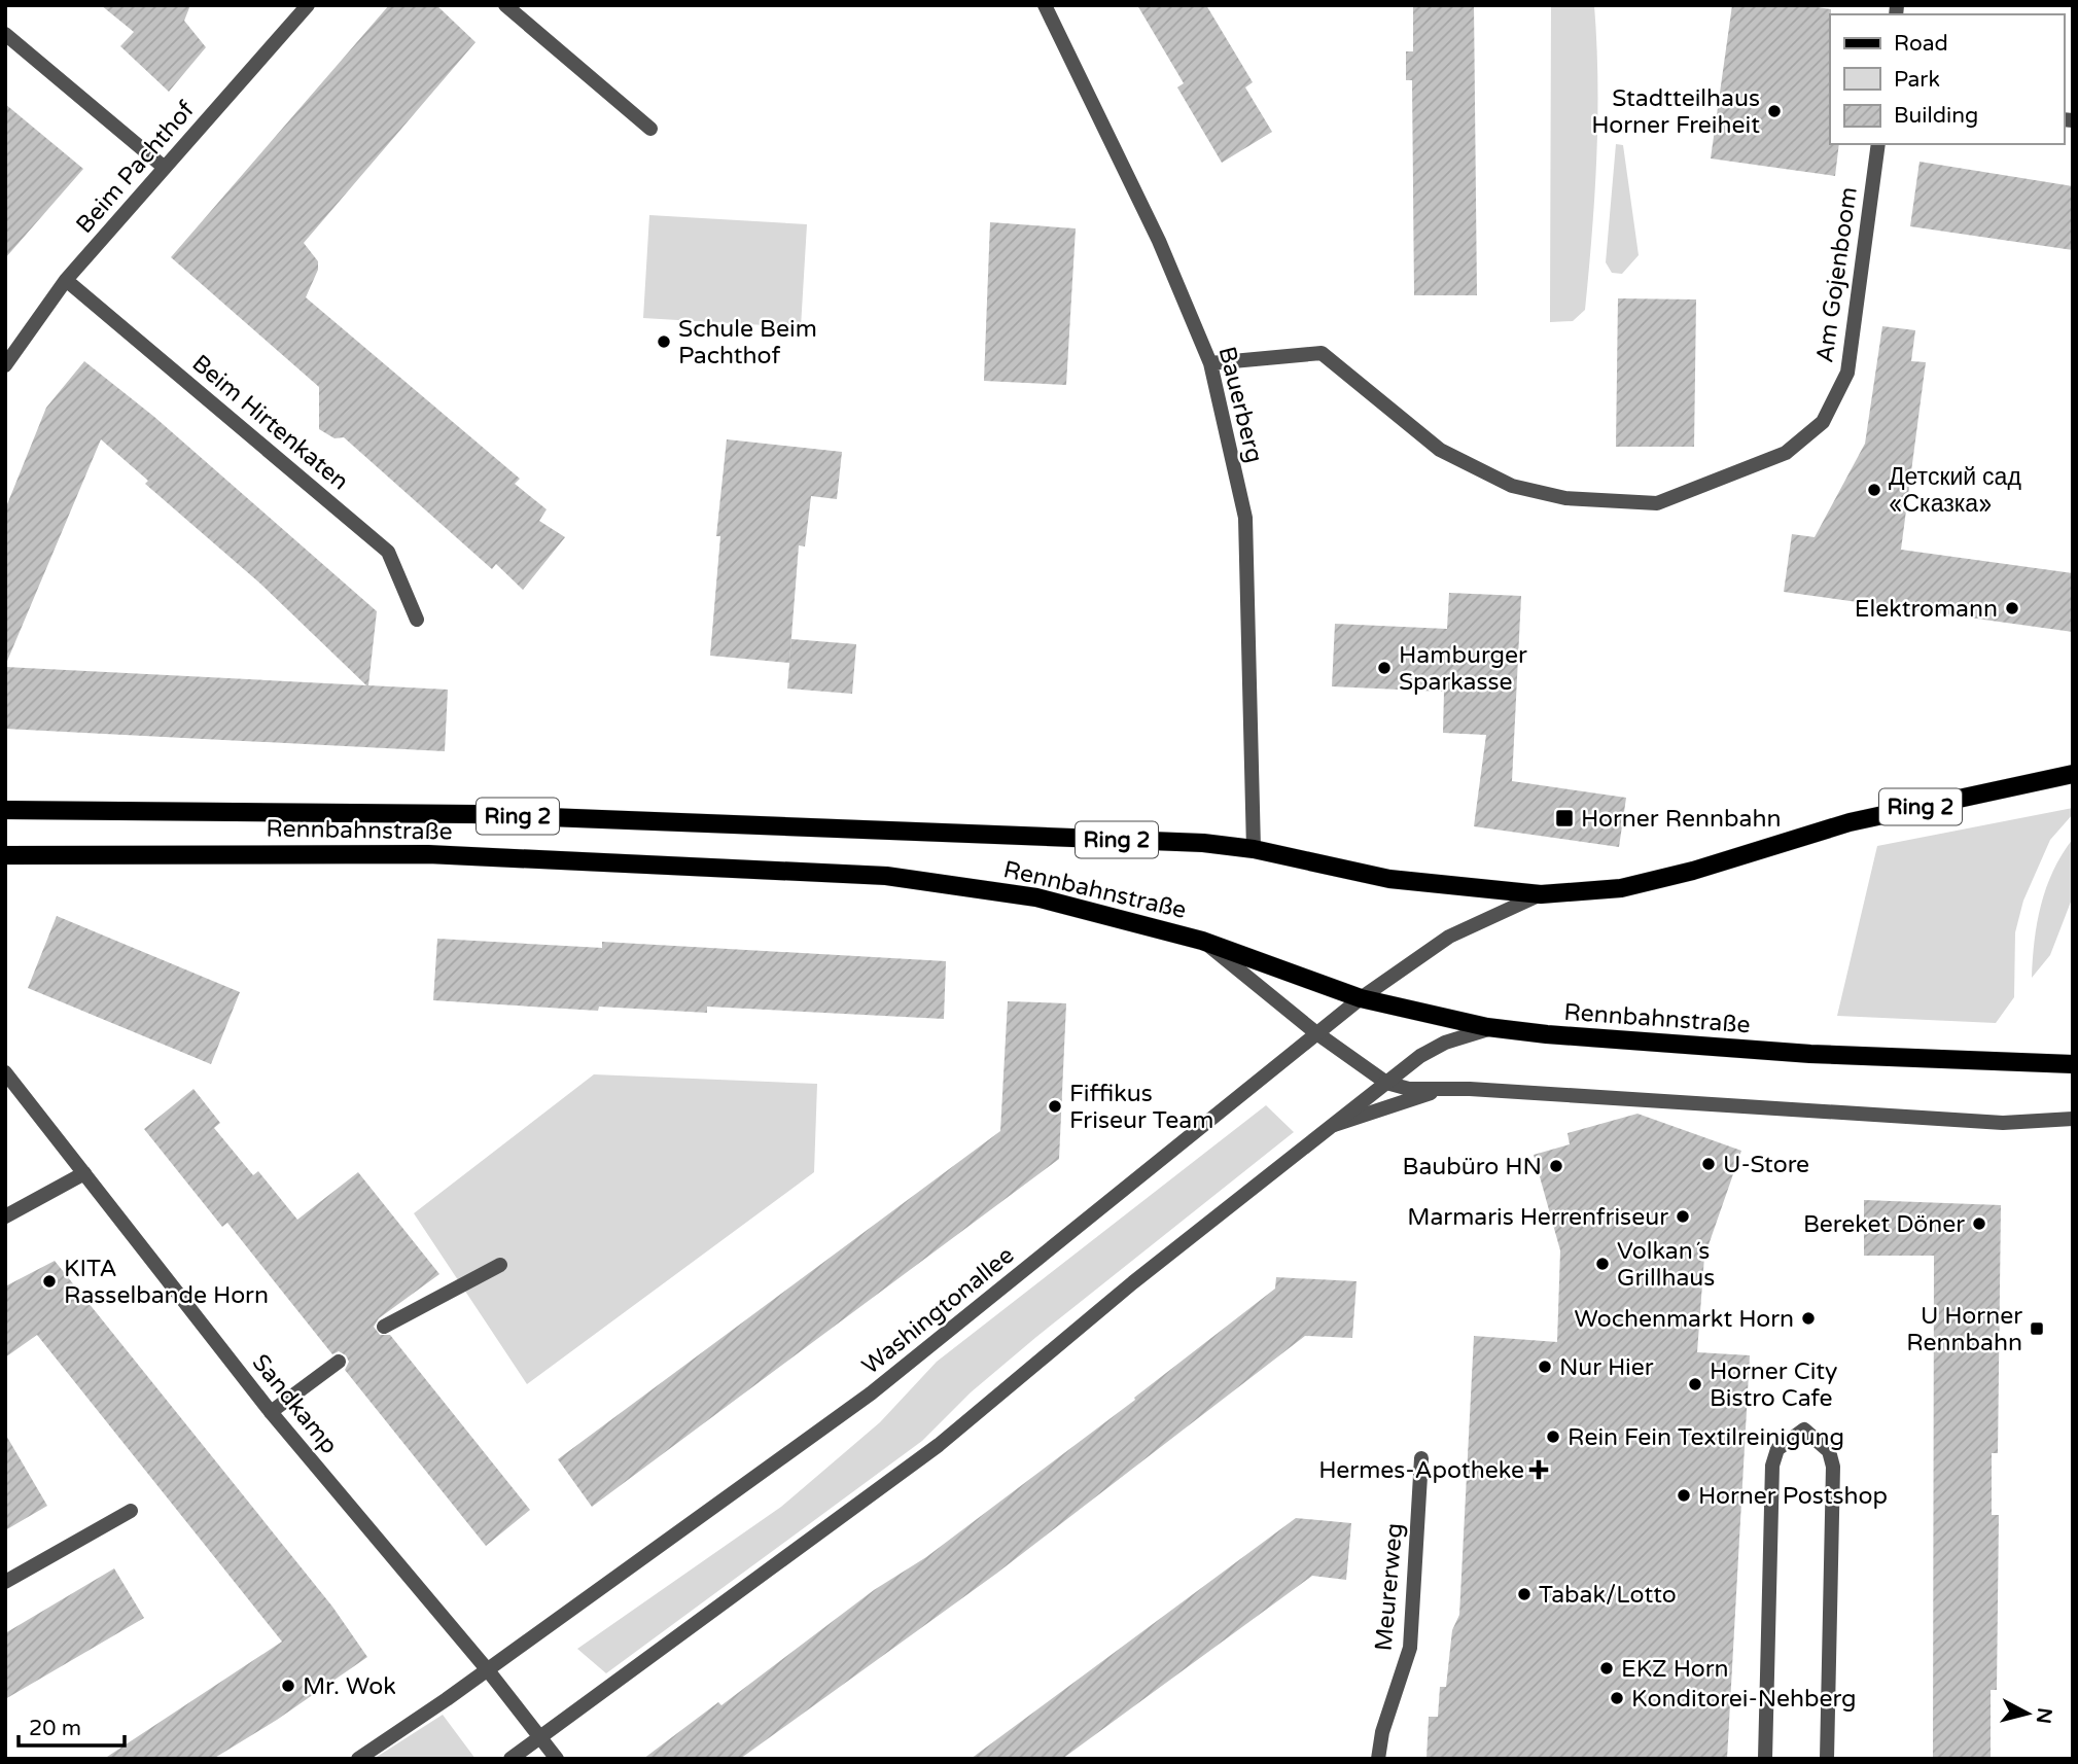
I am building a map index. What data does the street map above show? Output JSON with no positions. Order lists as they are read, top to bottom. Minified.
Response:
{"streets":{"main road":["Ring 2","Rennbahnstraße"],"street":["Beim Pachthof","Am Gojenboom","Bauerberg","Beim Hirtenkaten","Washingtonallee","Sandkamp","Meurerweg"]},"crossings":[["Beim Pachthof","Beim Hirtenkaten"],["Am Gojenboom","Bauerberg"],["Bauerberg","Rennbahnstraße"],["Rennbahnstraße","Washingtonallee"],["Washingtonallee","Sandkamp"]],"places":{"other":["Stadtteilhaus Horner Freiheit","Schule Beim Pachthof","Детский сад «Сказка»","Elektromann","Hamburger Sparkasse","Fiffikus Friseur Team","U-Store","Baubüro HN","Marmaris Herrenfriseur","Bereket Döner","Volkan´s Grillhaus","KITA Rasselbande Horn","Wochenmarkt Horn","Nur Hier","Horner City Bistro Cafe","Rein Fein Textilreinigung","Horner Postshop","Tabak/Lotto","EKZ Horn","Mr. Wok","Konditorei-Nehberg"],"transit":["Horner Rennbahn","U Horner Rennbahn"],"health":["Hermes-Apotheke"]},"legend":["Road","Park","Building"],"scale_bar":"20 m","north":"right"}
